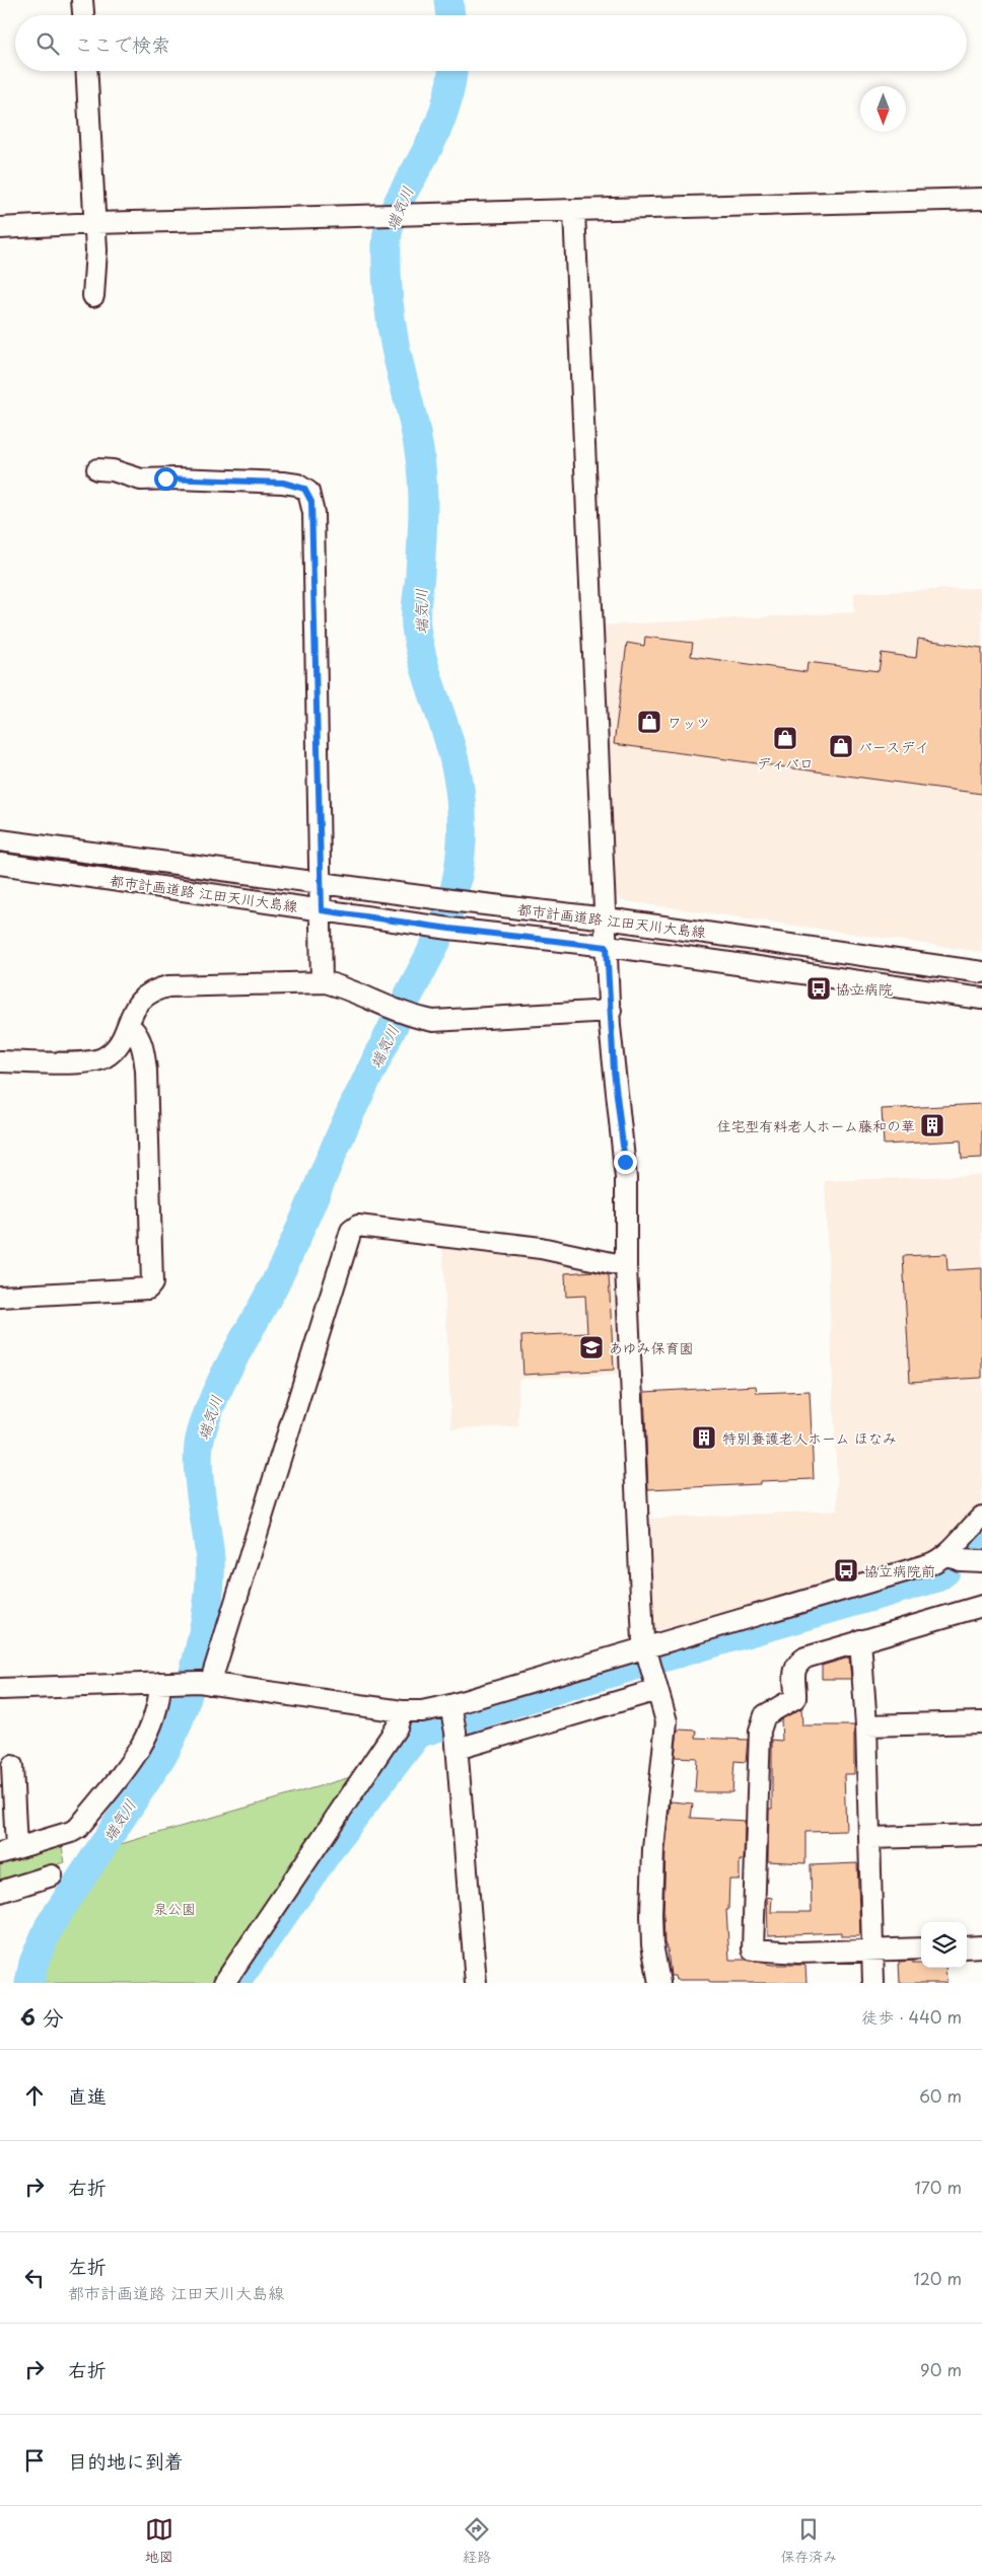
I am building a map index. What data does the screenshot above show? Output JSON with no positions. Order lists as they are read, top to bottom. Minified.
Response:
{"streets":{"street":["都市計画道路 江田天川大島線"]},"water":["端気川"],"parks":["泉公園"],"places":{"shop":["ワッツ","ディバロ","バースデイ"],"bus stop":["協立病院","協立病院前"],"building":["住宅型有料老人ホーム藤和の華","特別養護老人ホーム ほなみ"],"school or university":["あゆみ保育園"]},"north":"bottom","page":{"search":"ここで検索","heading":["6 分","徒歩 · 440 m"],"list":[["直進","60 m"],["右折","170 m"],["左折","都市計画道路 江田天川大島線","120 m"],["右折","90 m"],"目的地に到着"],"nav":["地図","経路","保存済み"]}}
